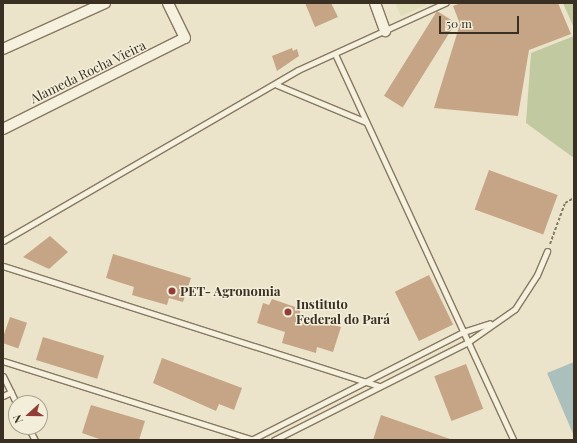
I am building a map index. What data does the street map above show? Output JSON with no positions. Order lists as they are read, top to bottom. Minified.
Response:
{"streets":{"street":["Alameda Rocha Vieira"]},"places":["PET- Agronomia","Instituto Federal do Pará"],"scale_bar":"50 m","north":"left"}
